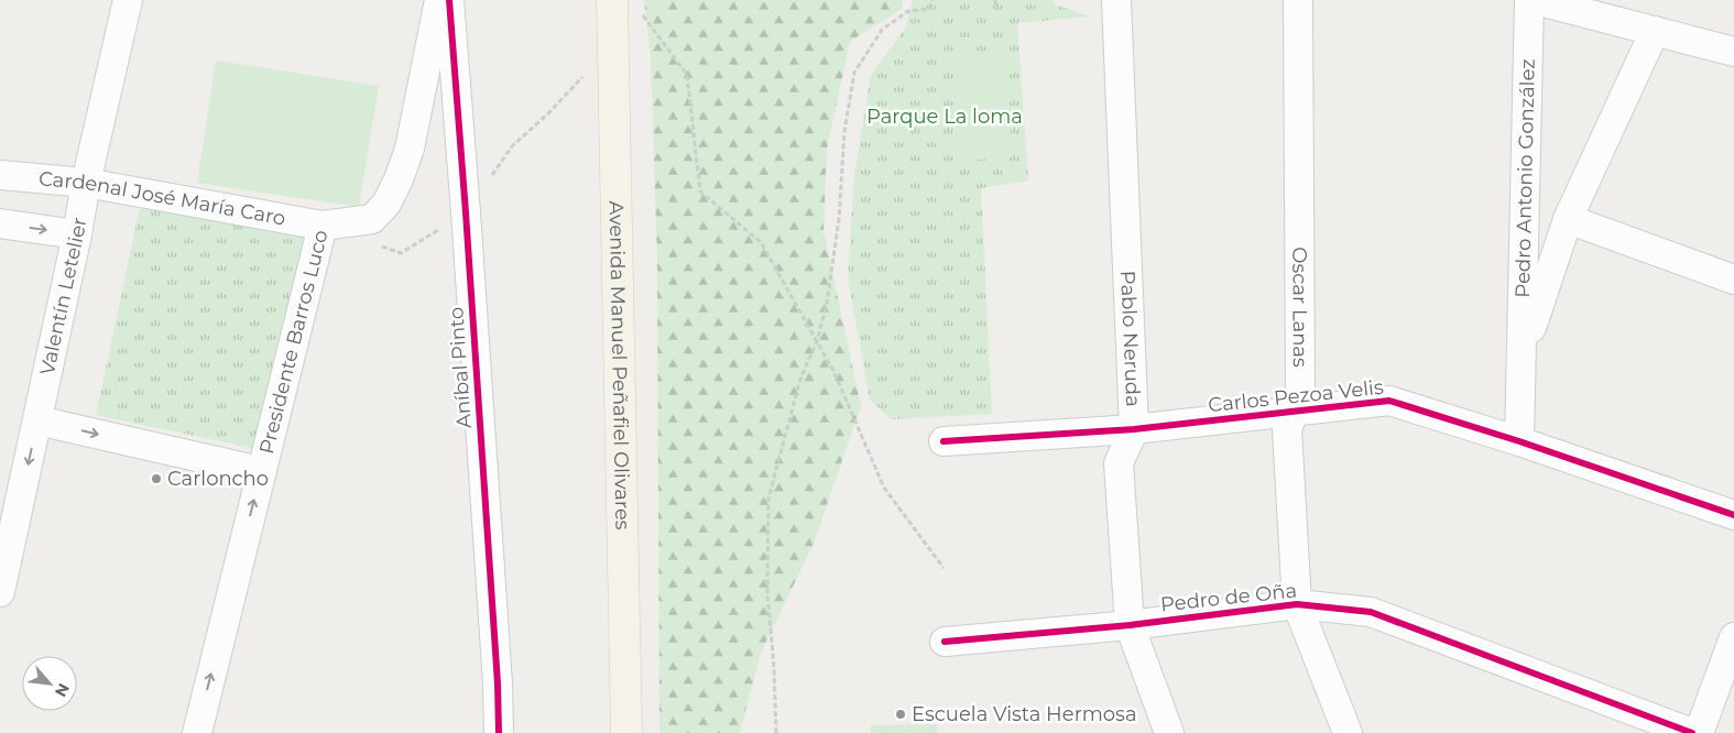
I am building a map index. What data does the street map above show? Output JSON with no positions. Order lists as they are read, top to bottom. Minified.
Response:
{"streets":{"main road":["Avenida Manuel Peñafiel Olivares"],"street":["Pedro Antonio González","Cardenal José María Caro","Valentín Letelier","Oscar Lanas","Pablo Neruda","Presidente Barros Luco","Aníbal Pinto","Carlos Pezoa Velis","Pedro de Oña"]},"crossings":[["Pedro Antonio González","Carlos Pezoa Velis"],["Cardenal José María Caro","Valentín Letelier"],["Cardenal José María Caro","Presidente Barros Luco"],["Oscar Lanas","Carlos Pezoa Velis"],["Oscar Lanas","Pedro de Oña"],["Pablo Neruda","Carlos Pezoa Velis"],["Pablo Neruda","Pedro de Oña"]],"parks":["Parque La loma"],"places":["Carloncho","Escuela Vista Hermosa"],"north":"bottom right"}
